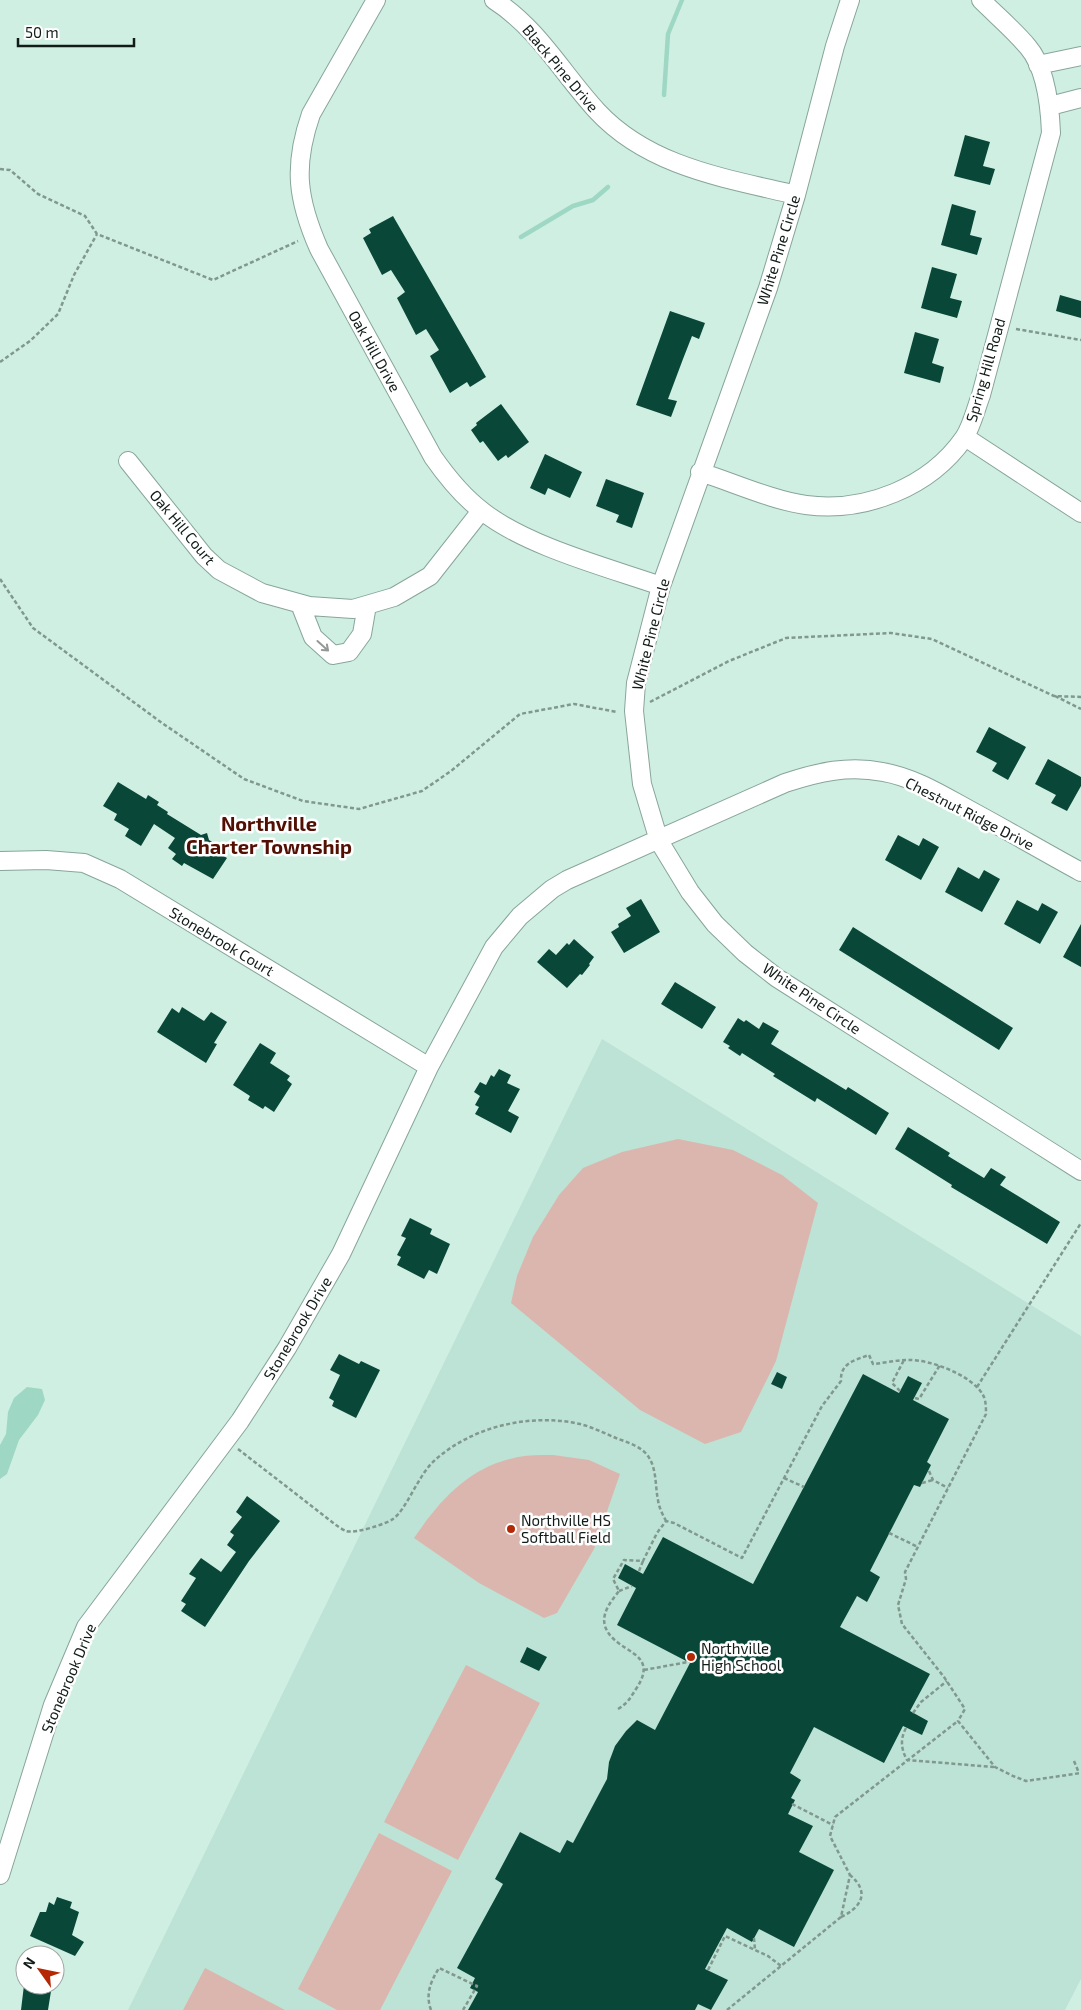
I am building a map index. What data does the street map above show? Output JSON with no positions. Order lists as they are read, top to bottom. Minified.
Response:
{"streets":{"street":["Black Pine Drive","White Pine Circle","Oak Hill Drive","Spring Hill Road","Oak Hill Court","Chestnut Ridge Drive","Stonebrook Court","Stonebrook Drive"]},"crossings":[["Black Pine Drive","White Pine Circle"],["White Pine Circle","Oak Hill Drive"],["White Pine Circle","Spring Hill Road"],["White Pine Circle","Chestnut Ridge Drive"],["White Pine Circle","Stonebrook Drive"],["Oak Hill Drive","Oak Hill Court"],["Chestnut Ridge Drive","Stonebrook Drive"],["Stonebrook Court","Stonebrook Drive"]],"districts":["Northville Charter Township"],"places":["Northville HS Softball Field","Northville High School"],"scale_bar":"50 m","north":"top left"}
